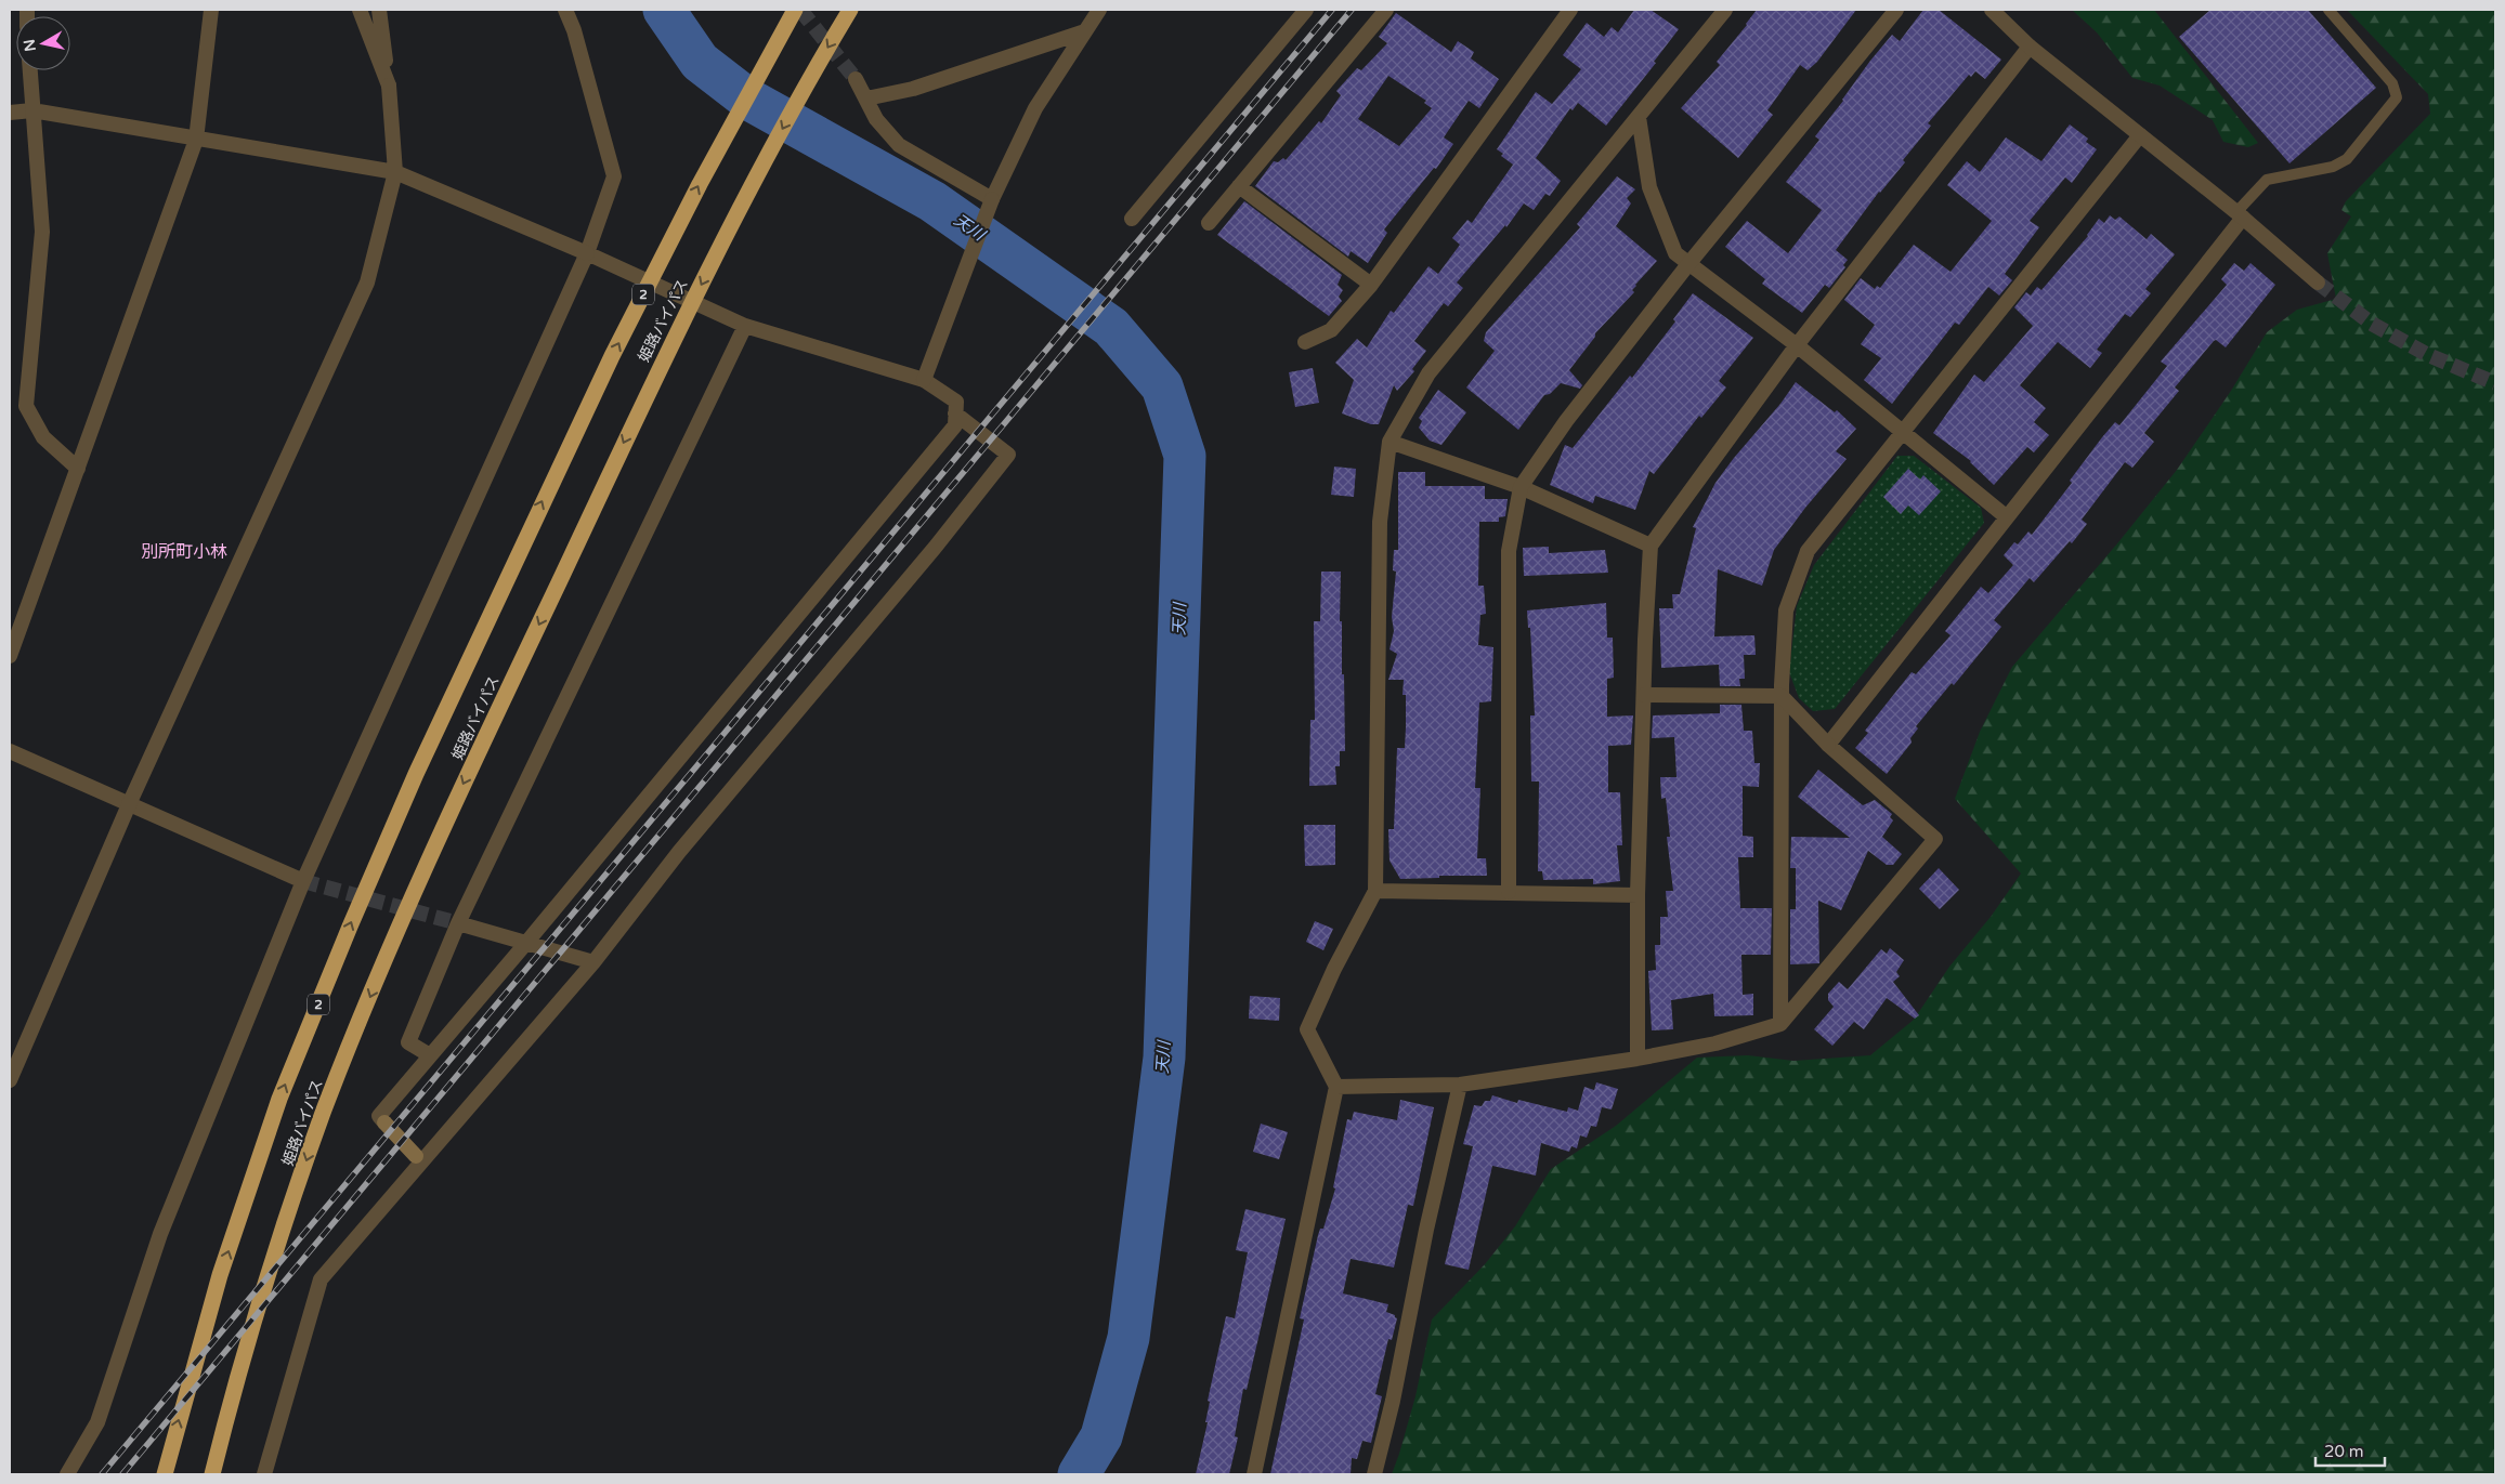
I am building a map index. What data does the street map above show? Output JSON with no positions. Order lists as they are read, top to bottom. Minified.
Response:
{"streets":{"highway":["2","姫路バイパス"]},"districts":["別所町小林"],"water":["天川"],"scale_bar":"20 m","north":"left"}
